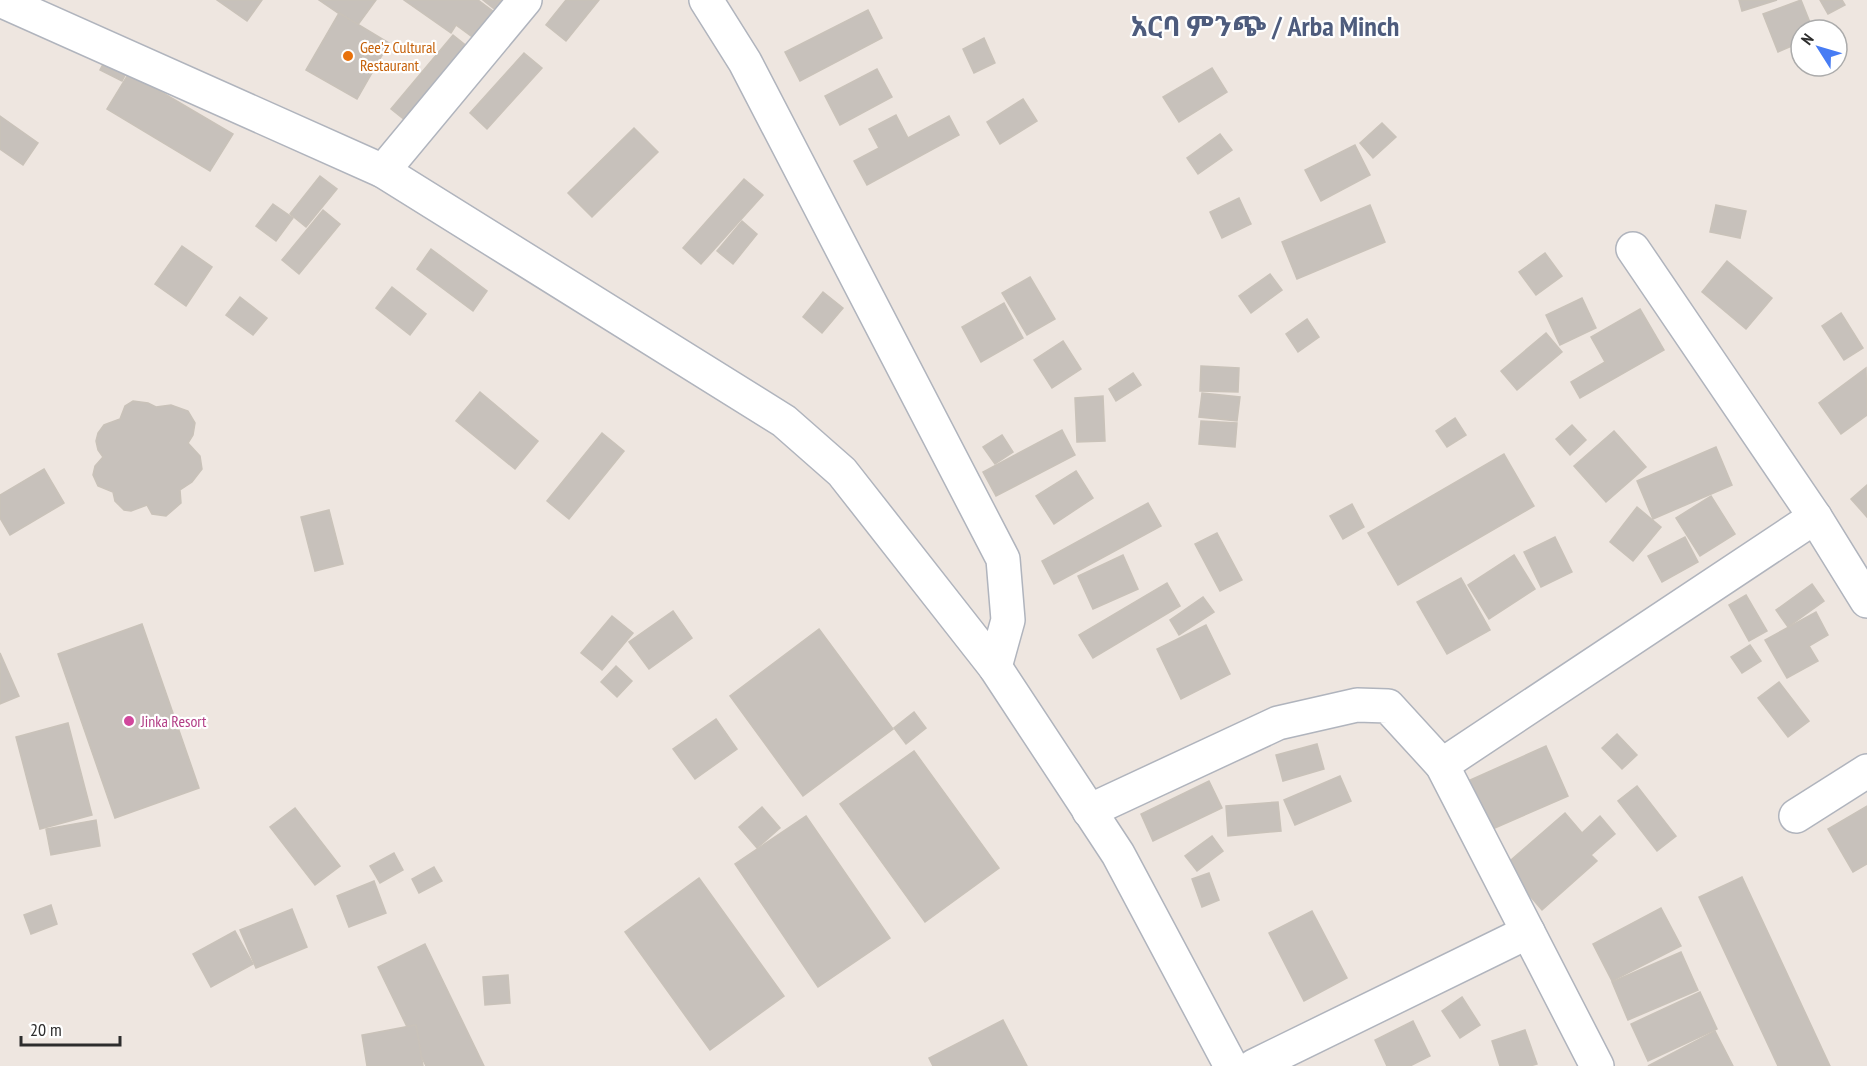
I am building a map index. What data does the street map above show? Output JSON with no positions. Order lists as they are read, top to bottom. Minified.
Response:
{"districts":["አርባ ምንጭ / Arba Minch"],"places":["Gee'z Cultural Restaurant","Jinka Resort"],"scale_bar":"20 m","north":"top left"}
